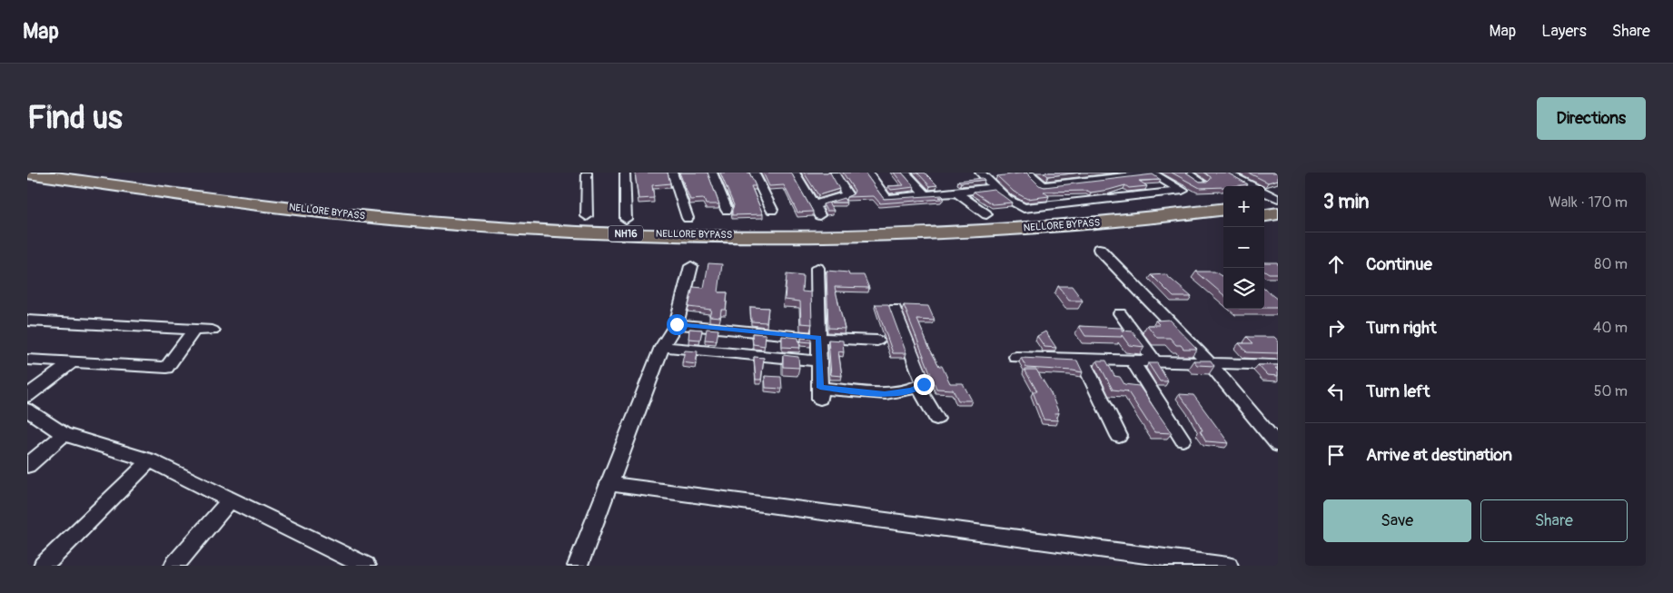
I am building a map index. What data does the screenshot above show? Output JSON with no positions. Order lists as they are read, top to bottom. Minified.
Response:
{"streets":{"highway":["NELLORE BYPASS","NH16"]},"page":{"header":"Map","nav":["Map","Layers","Share"],"buttons":["Directions",["Save","Share"]],"title":"Find us","heading":["3 min","Walk · 170 m"],"map_buttons":["+","−"],"list":[["Continue","80 m"],["Turn right","40 m"],["Turn left","50 m"],"Arrive at destination"]}}
